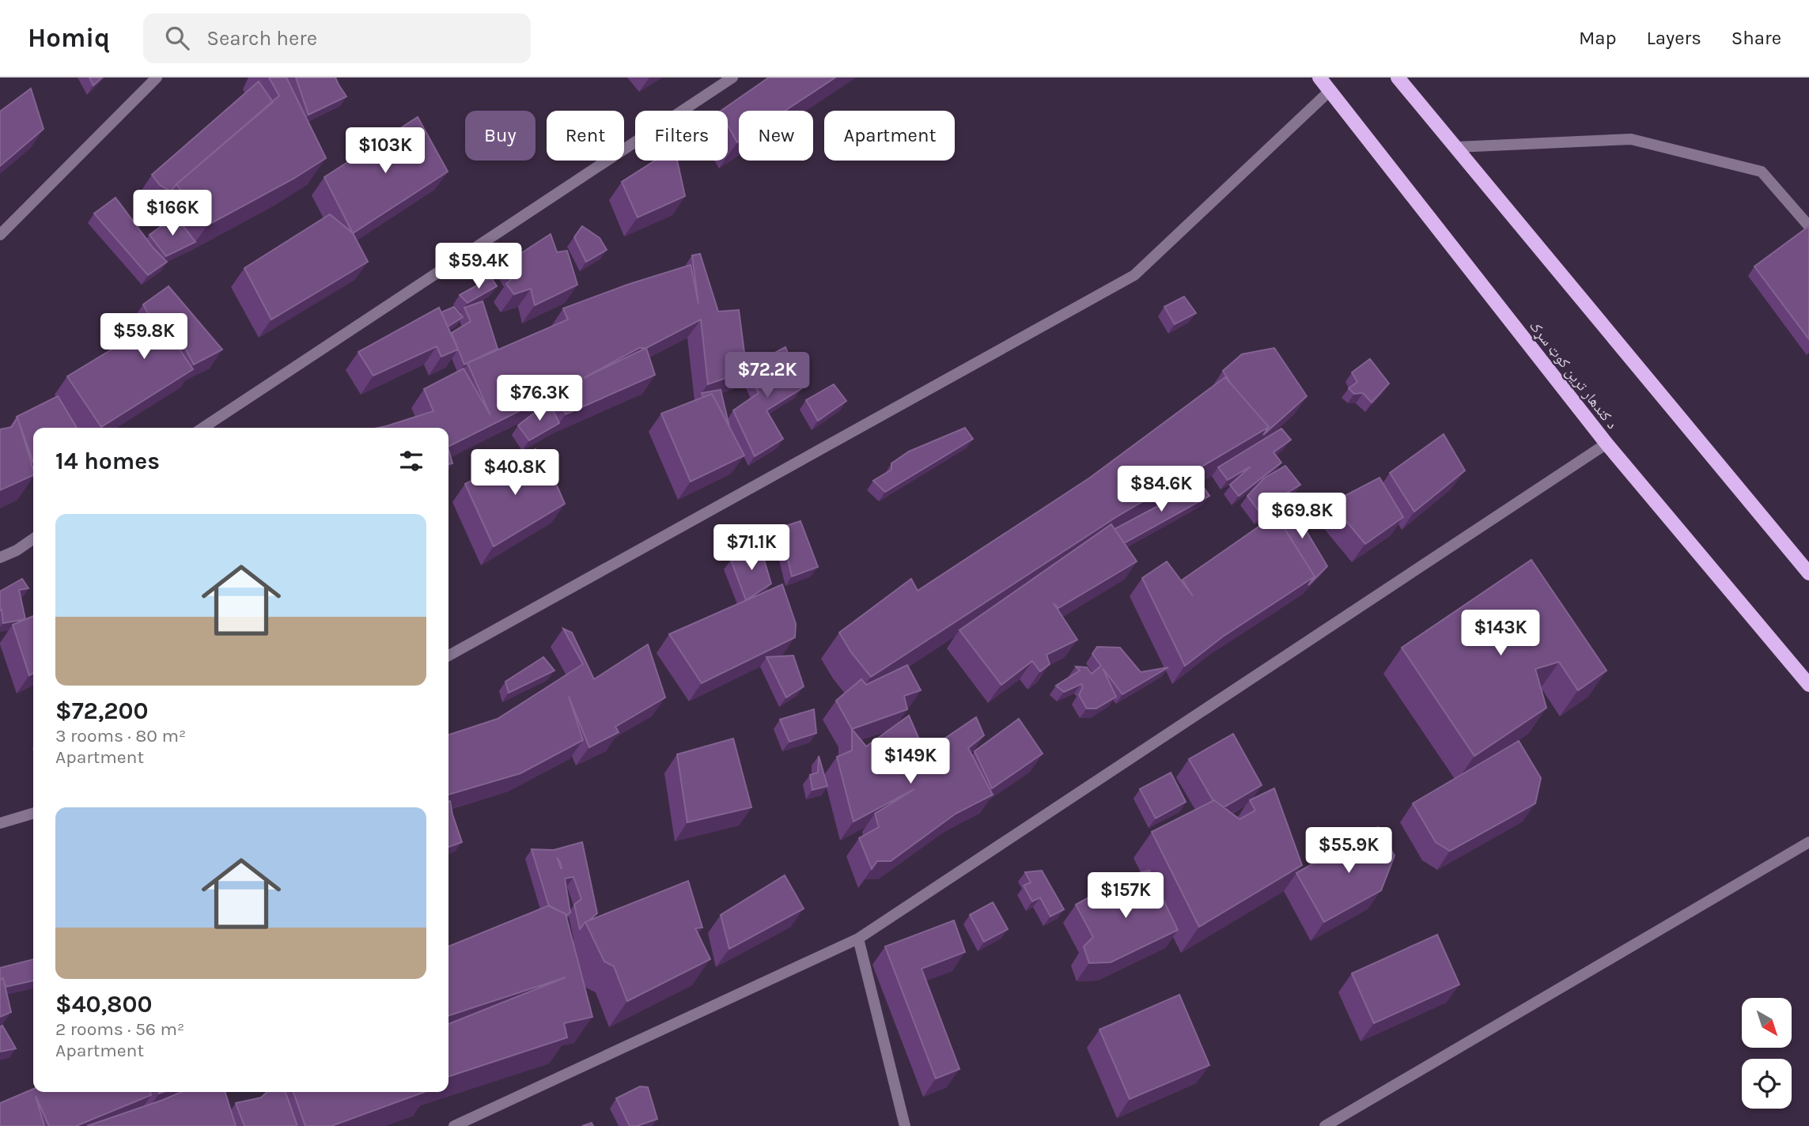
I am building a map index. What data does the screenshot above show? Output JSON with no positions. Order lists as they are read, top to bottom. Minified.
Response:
{"streets":{"main road":["د کندهار ترين کوټ سړک"]},"north":"bottom right","page":{"header":"Homiq","search":"Search here","nav":["Map","Layers","Share"],"chip":["Buy","Rent","Filters","New","Apartment"],"price":["$103K","$166K","$59.4K","$59.8K","$72.2K","$76.3K","$40.8K","$84.6K","$69.8K","$71.1K","$143K","$149K","$55.9K","$157K"],"heading":"14 homes","list":[{"name":"$72,200","note":"3 rooms · 80 m² · Apartment"},{"name":"$40,800","note":"2 rooms · 56 m² · Apartment"}]}}
